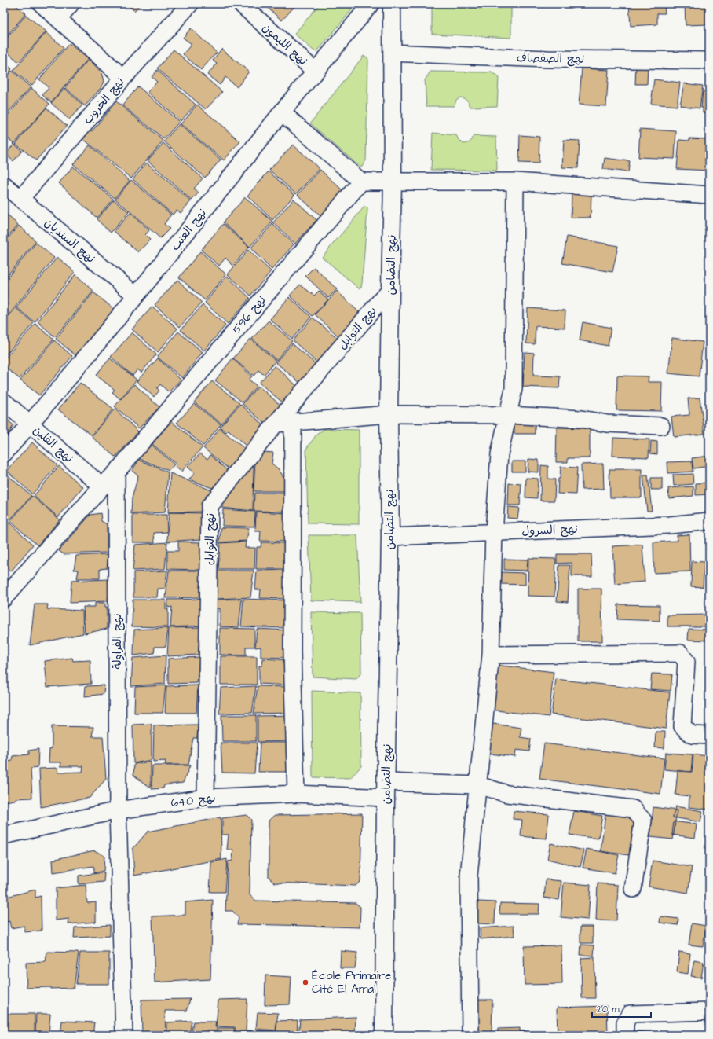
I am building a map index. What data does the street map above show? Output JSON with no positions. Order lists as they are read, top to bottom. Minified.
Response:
{"streets":{"street":["نهج الليمون","نهج الصفصاف","نهج الخروب","نهج العنب","نهج السنديان","نهج التضامن","نهج 596","نهج التوابل","نهج الفلين","نهج السرول","نهج الفراولة","نهج 640"]},"crossings":[["نهج الليمون","نهج العنب"],["نهج الصفصاف","نهج التضامن"],["نهج الخروب","نهج السنديان"],["نهج العنب","نهج السنديان"],["نهج العنب","نهج الفلين"],["نهج التضامن","نهج التوابل"],["نهج التضامن","نهج السرول"],["نهج التضامن","نهج 640"],["نهج 596","نهج الفلين"],["نهج 596","نهج الفراولة"],["نهج التوابل","نهج 640"],["نهج الفراولة","نهج 640"]],"places":["École Primaire Cité El Amal"],"scale_bar":"20 m"}
